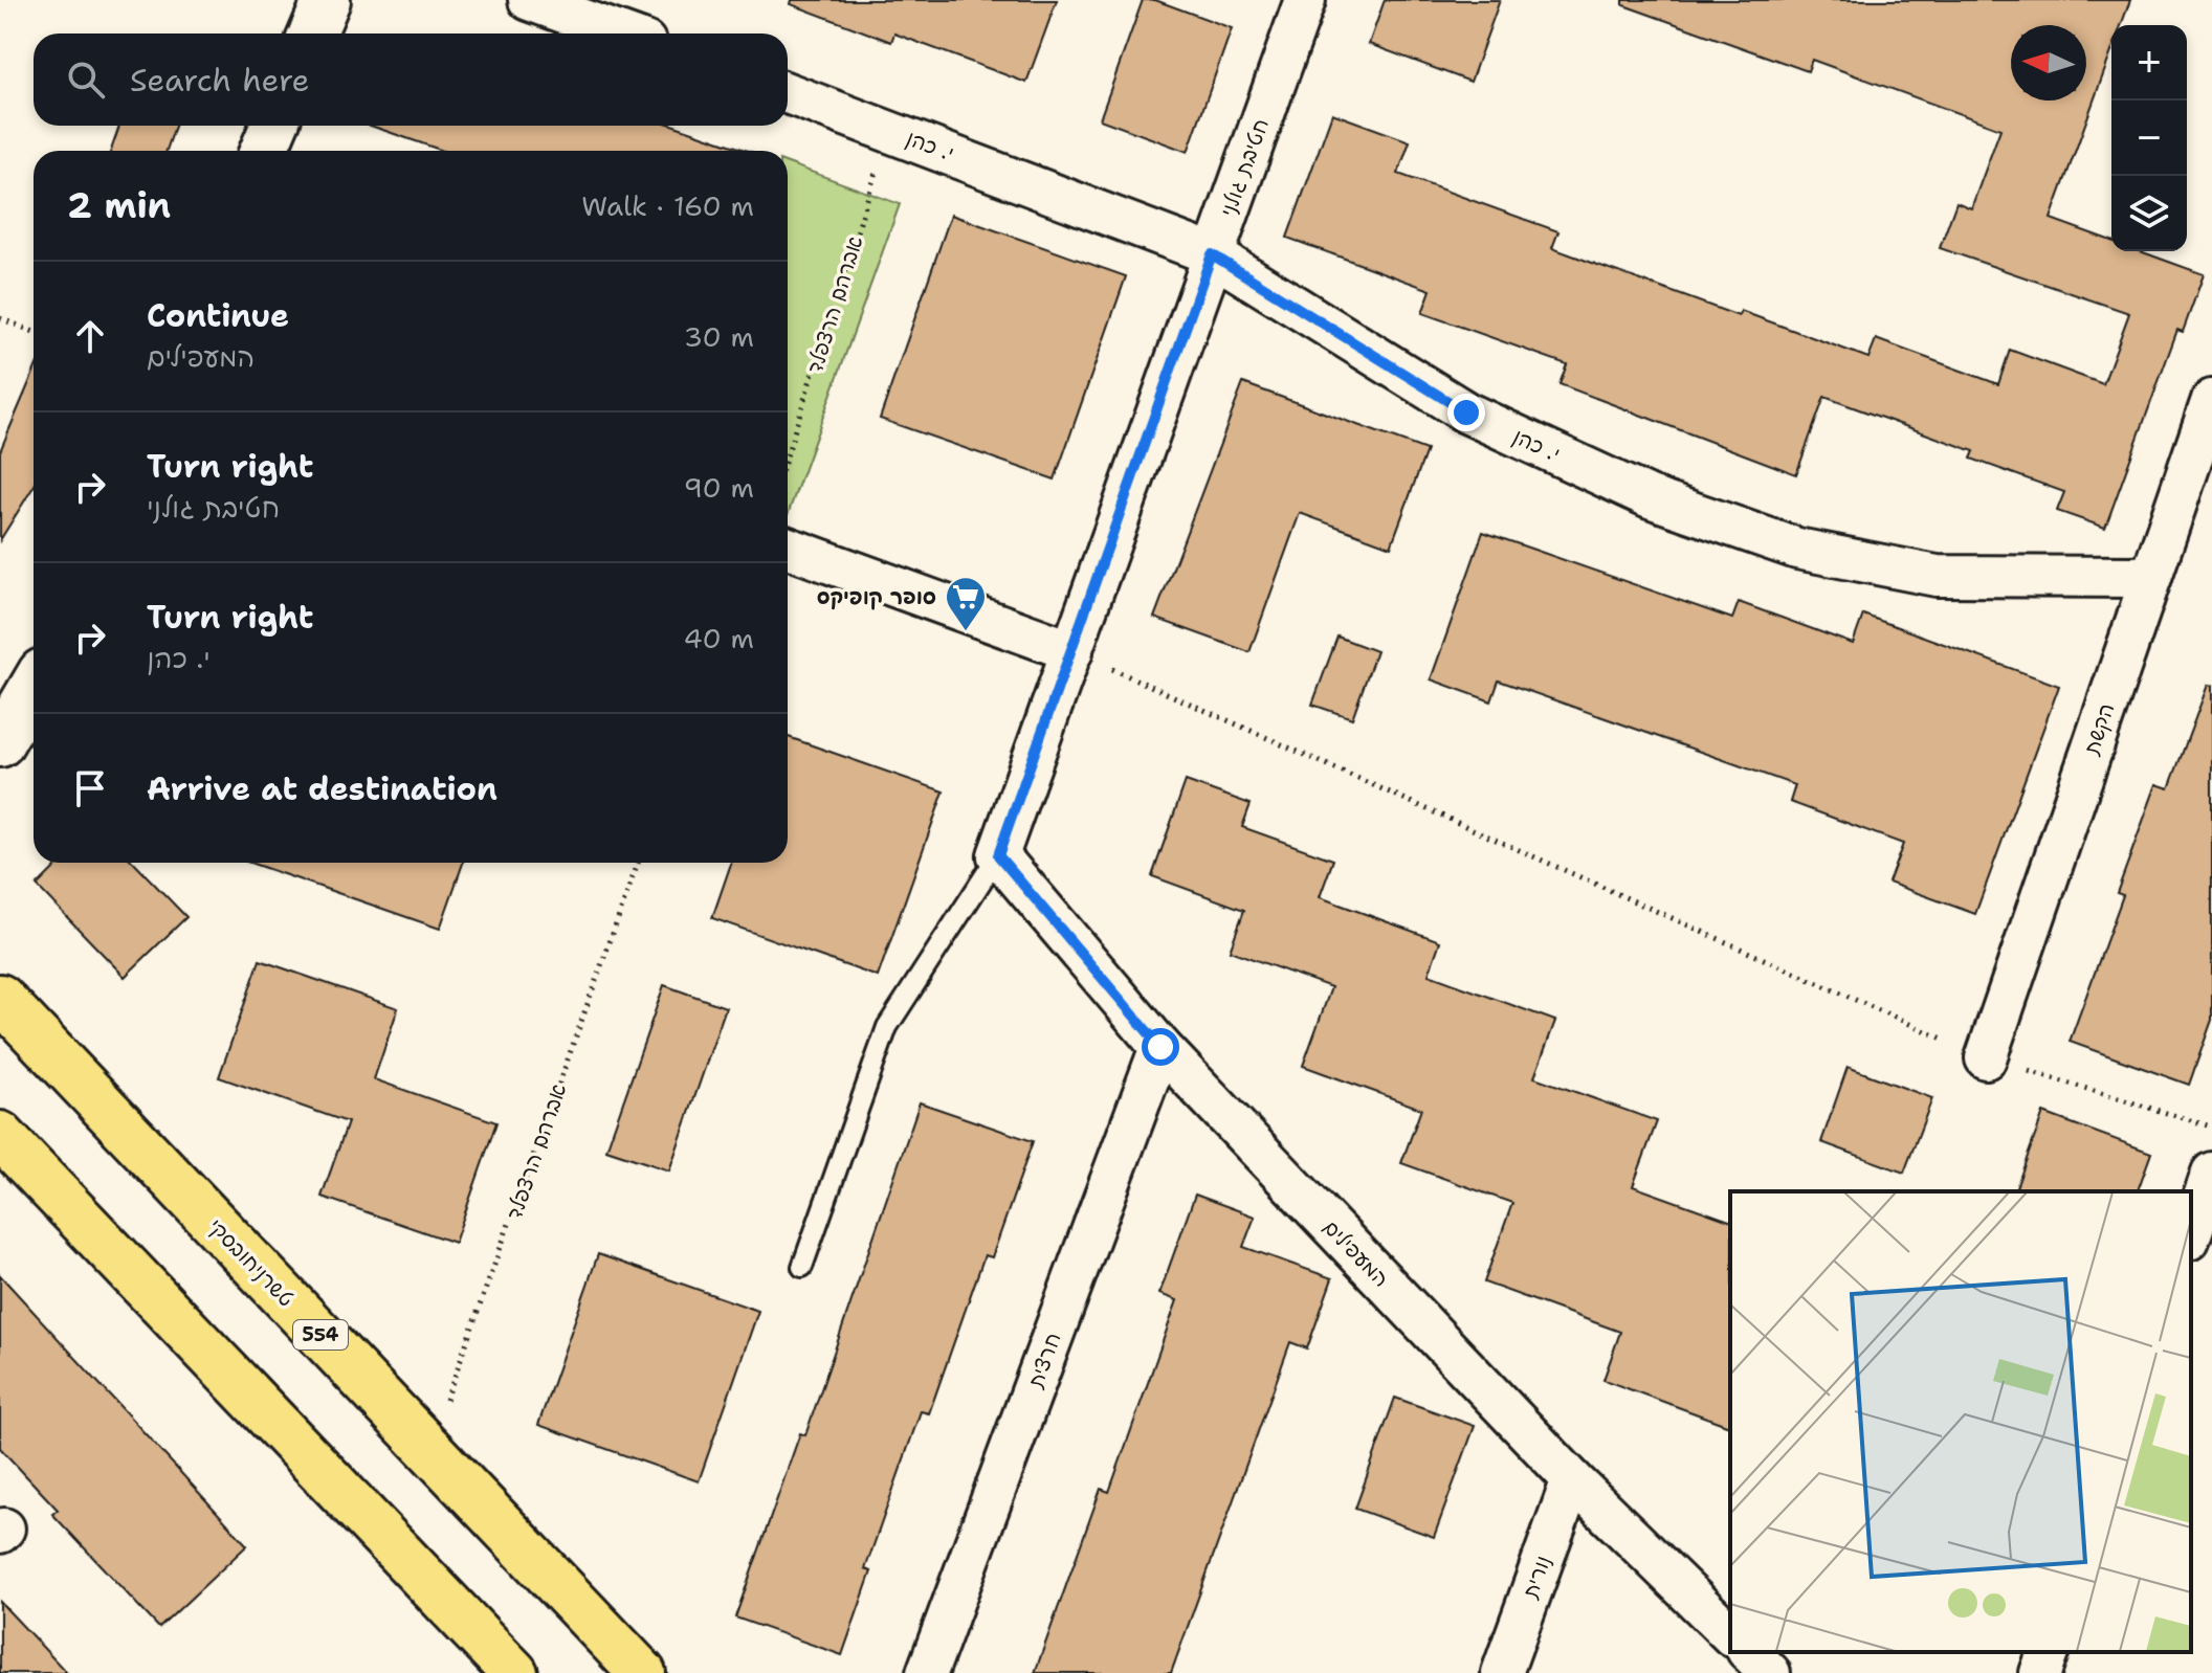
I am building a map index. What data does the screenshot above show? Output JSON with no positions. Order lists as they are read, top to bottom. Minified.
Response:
{"streets":{"main road":["טשרניחובסקי","554"],"street":["י. כהן","חטיבת גולני","הקשת","המעפילים","חרצית","נורית"],"path":["אברהם הרצפלד"]},"crossings":[["י. כהן","חטיבת גולני"],["י. כהן","אברהם הרצפלד"],["י. כהן","הקשת"],["חטיבת גולני","המעפילים"],["אברהם הרצפלד","טשרניחובסקי"],["המעפילים","חרצית"],["המעפילים","נורית"]],"places":{"supermarket":["סופר קופיקס"]},"north":"left","page":{"map_buttons":["+","−"],"search":"Search here","heading":["2 min","Walk · 160 m"],"list":[["Continue","המעפילים","30 m"],["Turn right","חטיבת גולני","90 m"],["Turn right","י. כהן","40 m"],"Arrive at destination"]}}
